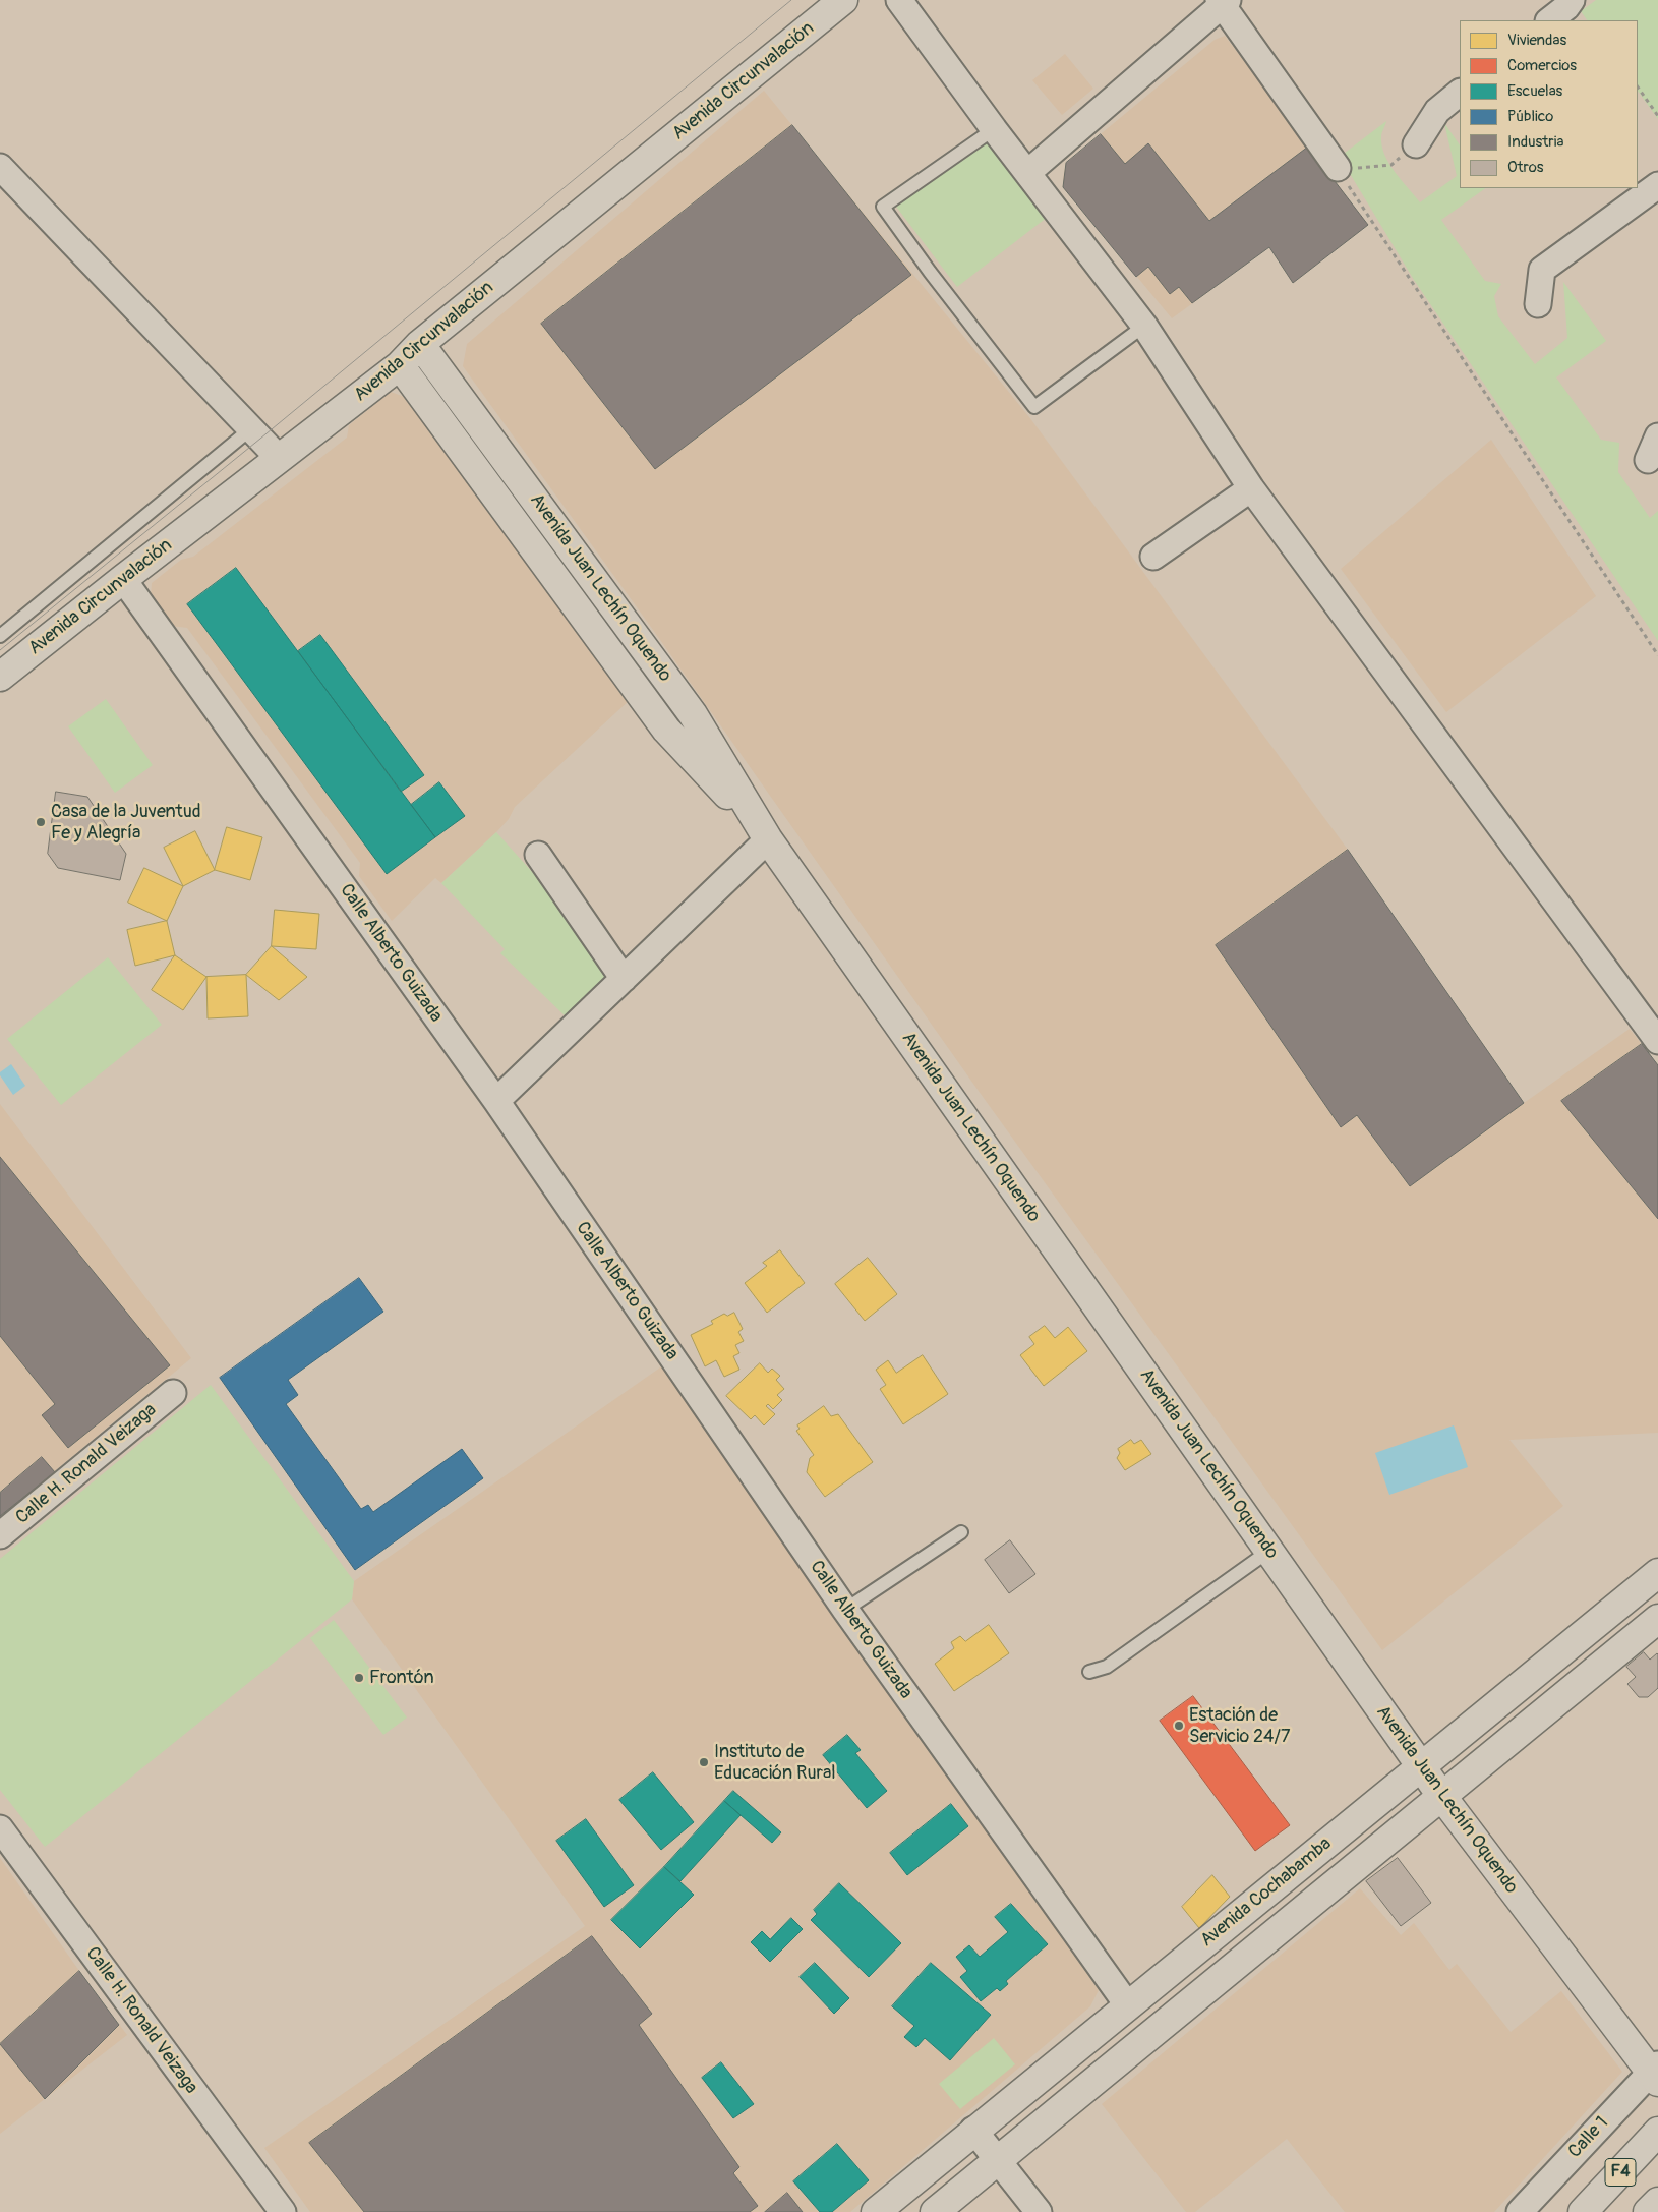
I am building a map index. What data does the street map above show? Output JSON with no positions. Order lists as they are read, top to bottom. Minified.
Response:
{"streets":{"main road":["Avenida Circunvalación","Avenida Juan Lechín Oquendo","Avenida Cochabamba","F4"],"street":["Calle Alberto Guizada","Calle H. Ronald Veizaga","Calle 1"]},"crossings":[["Avenida Circunvalación","Avenida Juan Lechín Oquendo"],["Avenida Circunvalación","Calle Alberto Guizada"],["Avenida Juan Lechín Oquendo","Avenida Cochabamba"],["Avenida Juan Lechín Oquendo","Calle 1"],["Calle Alberto Guizada","Avenida Cochabamba"]],"places":["Casa de la Juventud Fe y Alegría","Frontón","Estación de Servicio 24/7","Instituto de Educación Rural"],"legend":["Viviendas","Comercios","Escuelas","Público","Industria","Otros"]}
